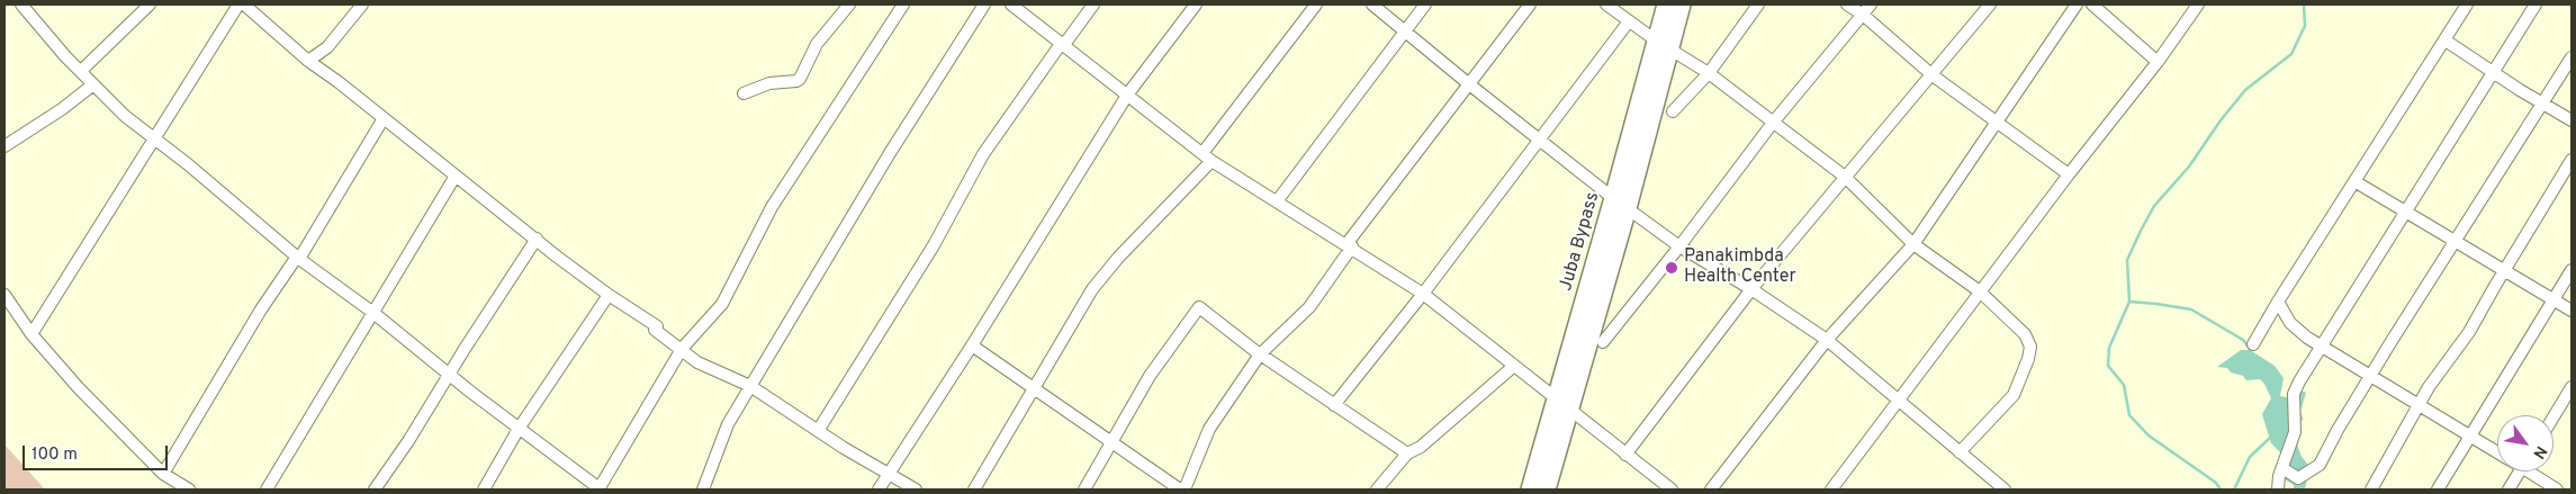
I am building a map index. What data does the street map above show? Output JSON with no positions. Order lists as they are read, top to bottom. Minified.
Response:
{"streets":{"main road":["Juba Bypass"]},"places":["Panakimbda Health Center"],"scale_bar":"100 m","north":"bottom right"}
